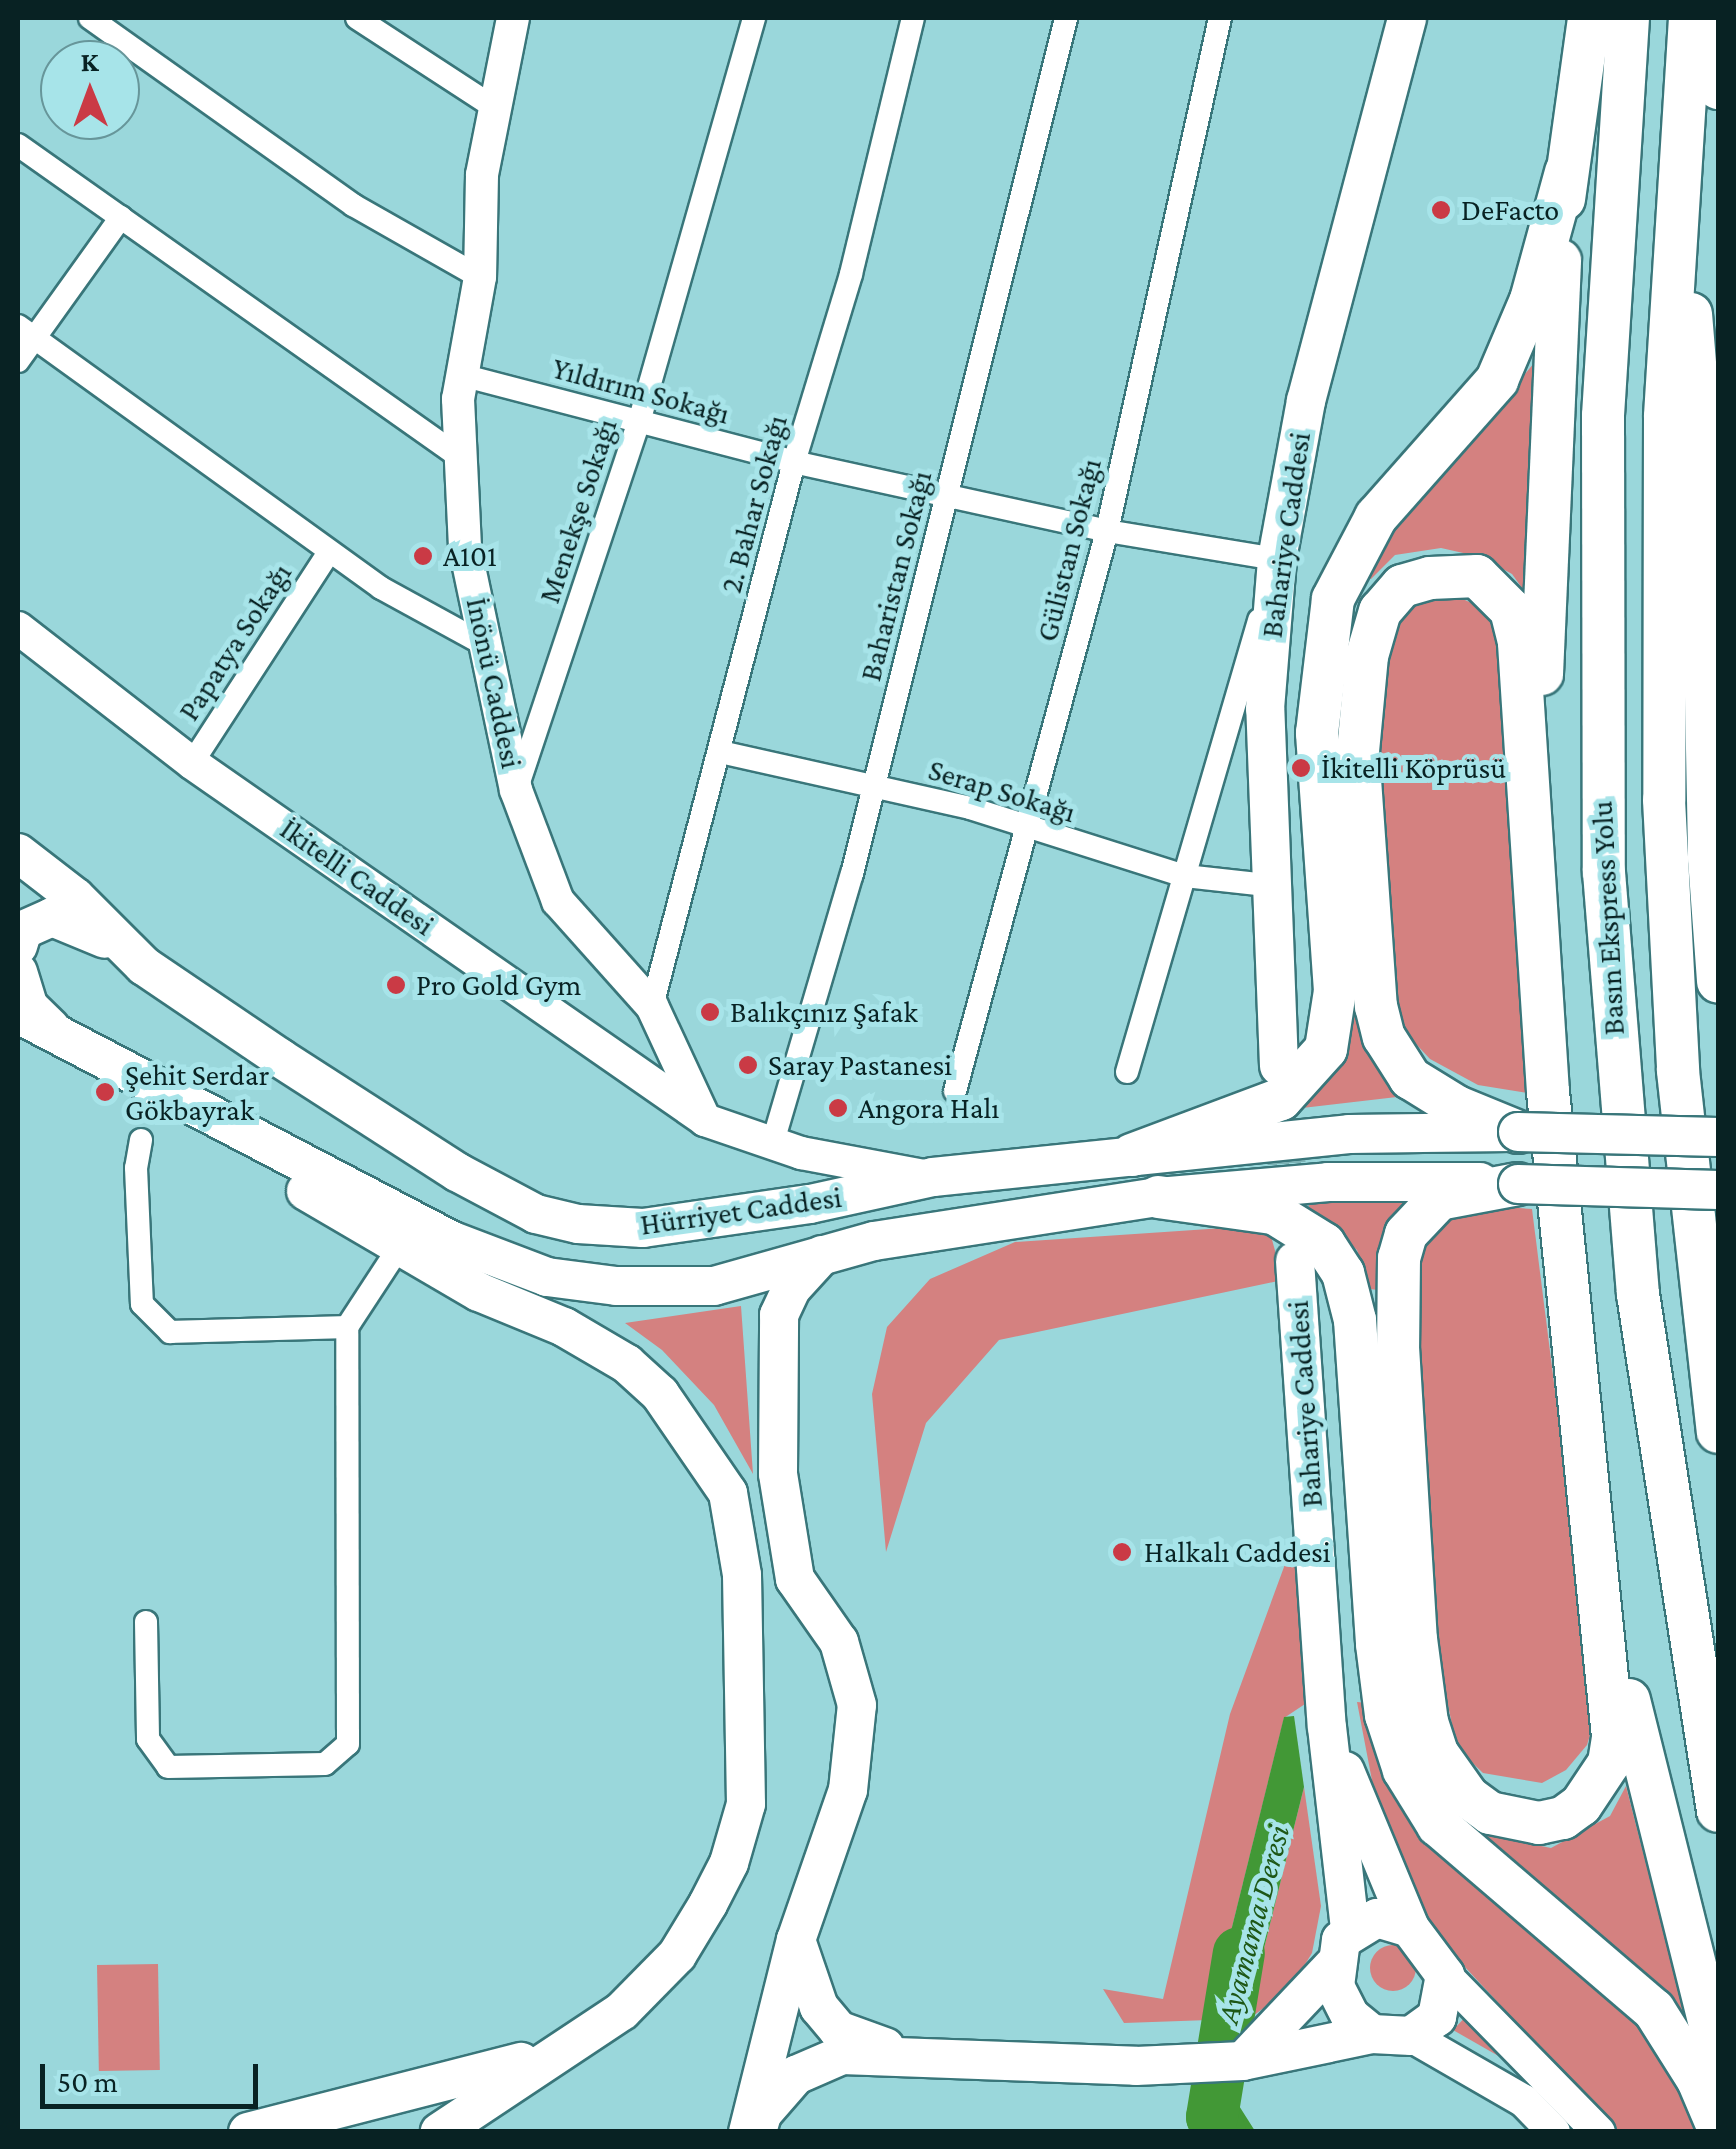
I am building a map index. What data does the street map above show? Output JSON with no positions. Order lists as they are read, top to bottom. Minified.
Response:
{"streets":{"highway":["Basın Ekspress Yolu"],"main road":["Bahariye Caddesi","İnönü Caddesi","İkitelli Caddesi","Hürriyet Caddesi"],"street":["Yıldırım Sokağı","2. Bahar Sokağı","Menekşe Sokağı","Gülistan Sokağı","Baharistan Sokağı","Papatya Sokağı","Serap Sokağı"]},"crossings":[["Yıldırım Sokağı","2. Bahar Sokağı"],["Yıldırım Sokağı","Menekşe Sokağı"],["Yıldırım Sokağı","Bahariye Caddesi"],["Yıldırım Sokağı","Gülistan Sokağı"],["Yıldırım Sokağı","Baharistan Sokağı"],["Yıldırım Sokağı","İnönü Caddesi"],["2. Bahar Sokağı","İnönü Caddesi"],["2. Bahar Sokağı","Serap Sokağı"],["Menekşe Sokağı","İnönü Caddesi"],["Bahariye Caddesi","Serap Sokağı"],["Gülistan Sokağı","Serap Sokağı"],["Baharistan Sokağı","Serap Sokağı"],["Baharistan Sokağı","İkitelli Caddesi"],["Papatya Sokağı","İkitelli Caddesi"],["İnönü Caddesi","İkitelli Caddesi"],["İkitelli Caddesi","Hürriyet Caddesi"]],"water":["Ayamama Deresi"],"places":["DeFacto","A101","İkitelli Köprüsü","Pro Gold Gym","Balıkçınız Şafak","Saray Pastanesi","Şehit Serdar Gökbayrak","Angora Halı","Halkalı Caddesi"],"scale_bar":"50 m","north":"top"}
